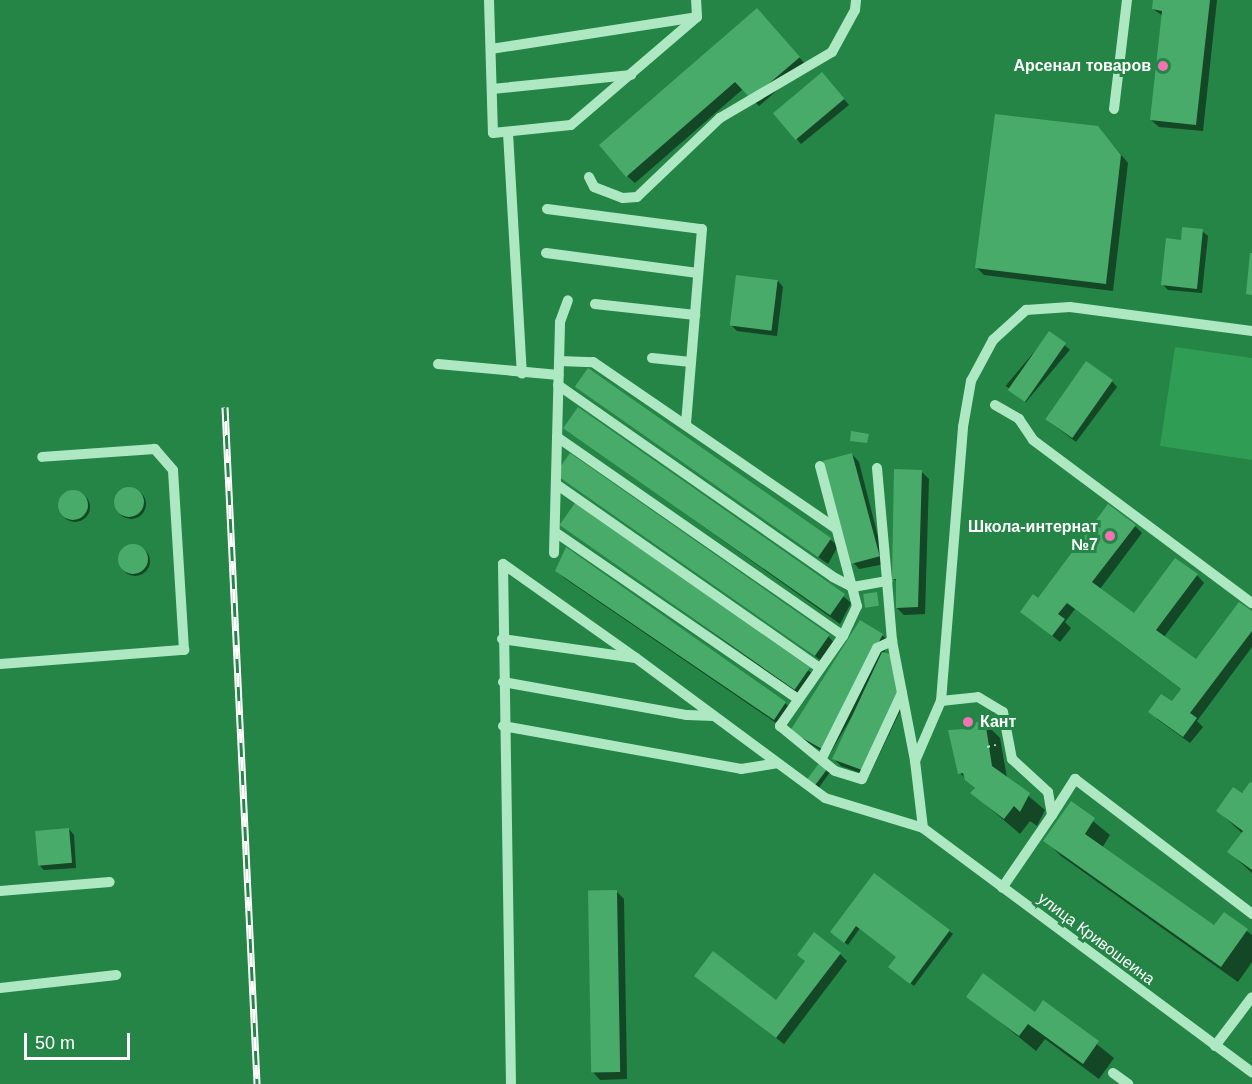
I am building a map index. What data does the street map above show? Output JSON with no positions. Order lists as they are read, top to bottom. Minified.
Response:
{"streets":{"street":["улица Кривошеина"]},"places":["Арсенал товаров","Школа-интернат №7","Кант"],"scale_bar":"50 m"}
